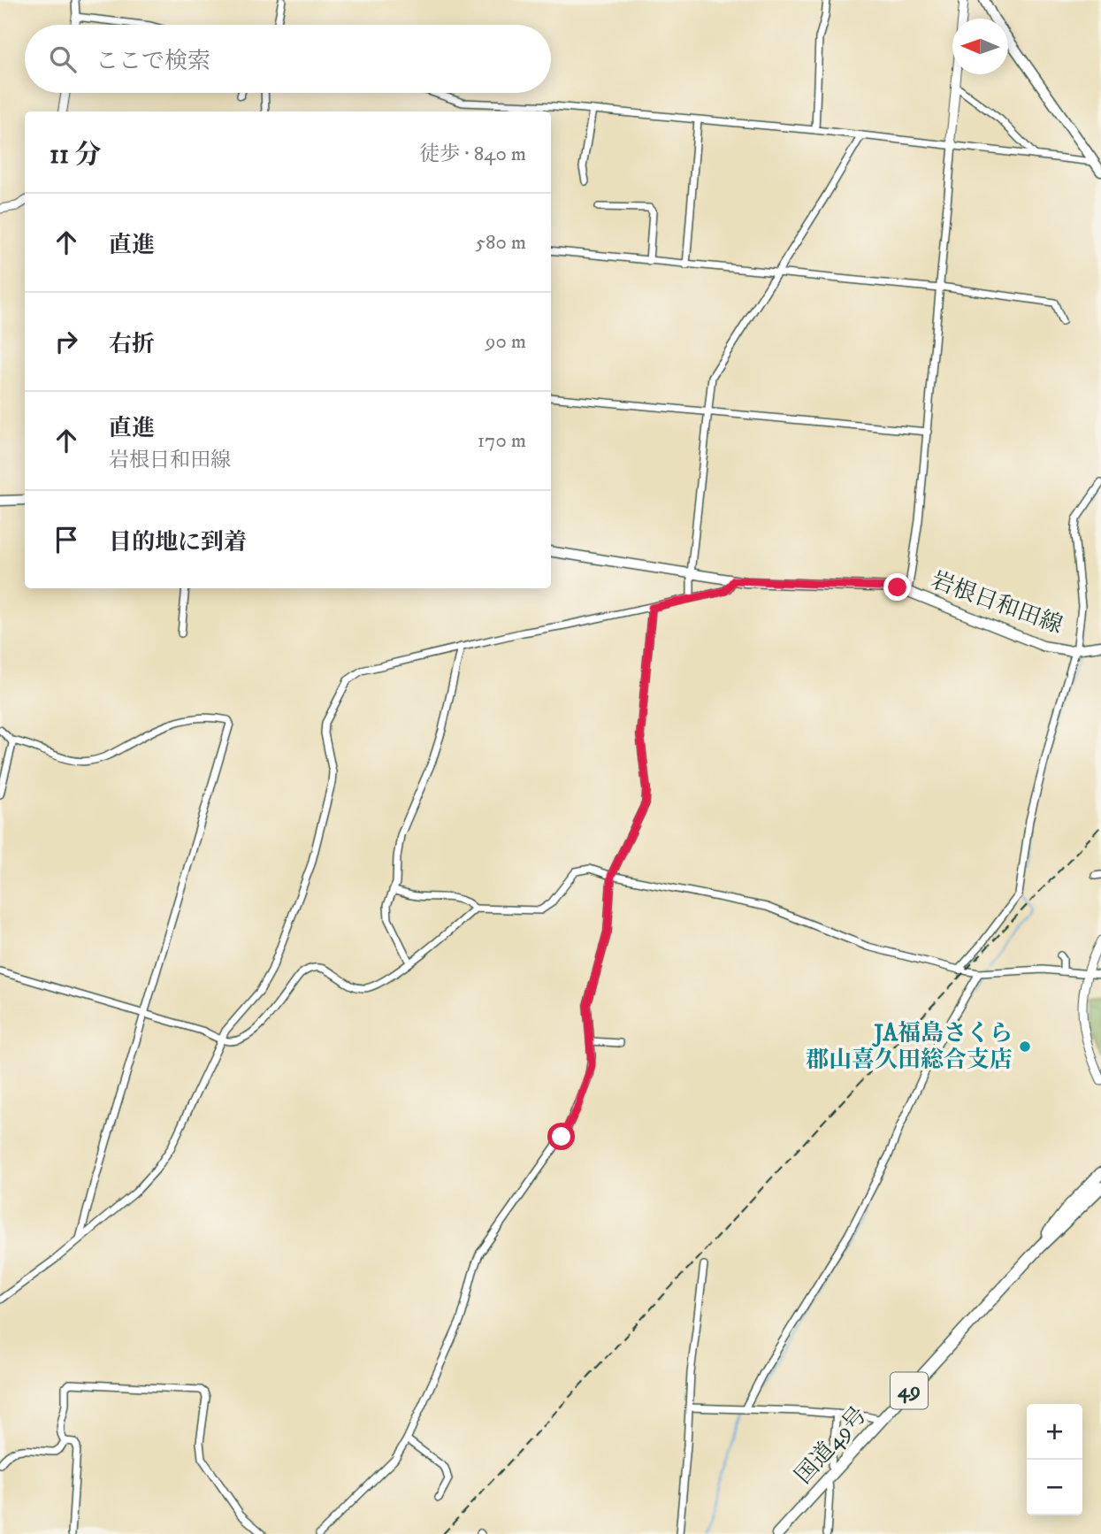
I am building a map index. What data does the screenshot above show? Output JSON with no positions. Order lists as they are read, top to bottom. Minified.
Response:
{"streets":{"highway":["49","国道49号"],"main road":["岩根日和田線"]},"places":["JA福島さくら 郡山喜久田総合支店"],"north":"left","page":{"search":"ここで検索","heading":["11 分","徒歩 · 840 m"],"list":[["直進","580 m"],["右折","90 m"],["直進","岩根日和田線","170 m"],"目的地に到着"],"map_buttons":["+","−"]}}
